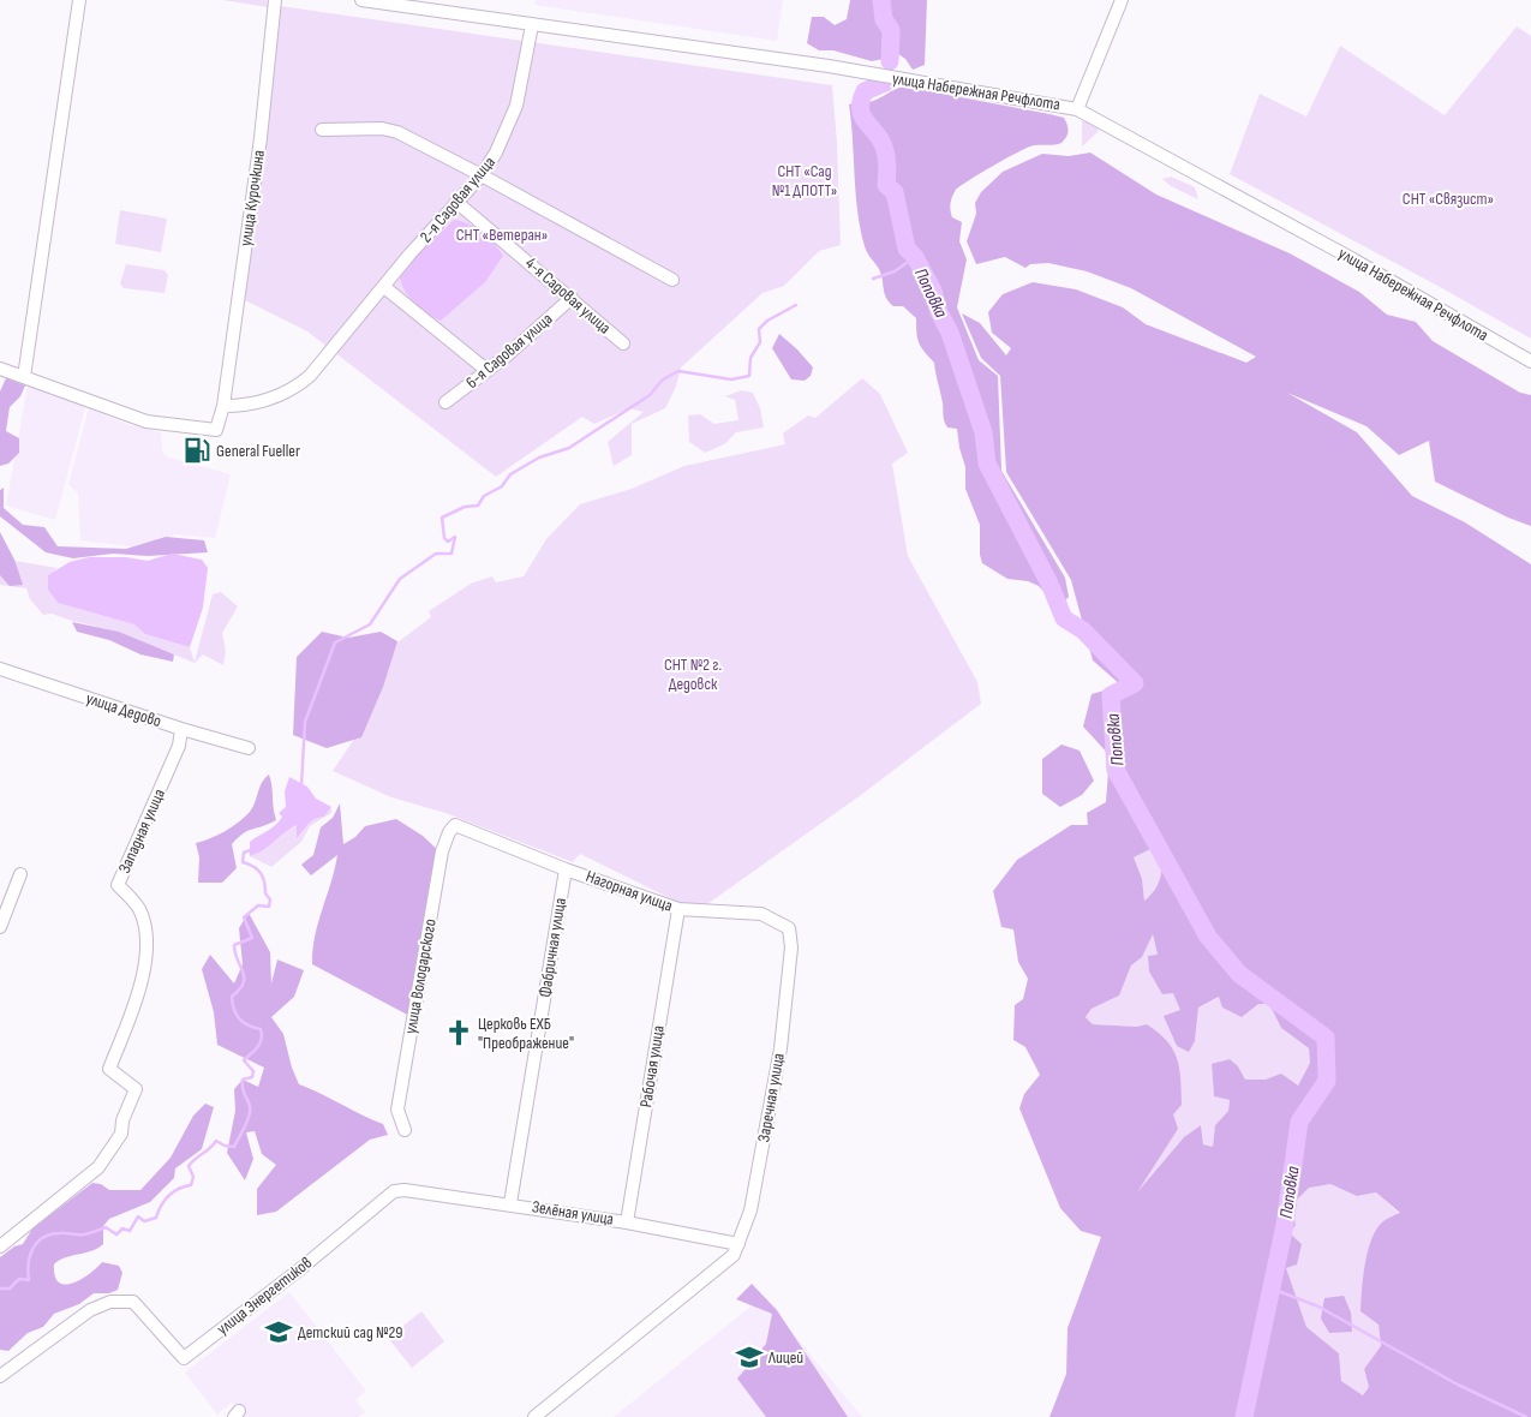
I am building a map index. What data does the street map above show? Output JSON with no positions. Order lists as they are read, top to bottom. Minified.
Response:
{"streets":{"street":["улица Набережная Речфлота","улица Курочкина","2-я Садовая улица","4-я Садовая улица","6-я Садовая улица","улица Дедово","Западная улица","Нагорная улица","Фабричная улица","улица Володарского","Рабочая улица","Заречная улица","Зелёная улица","улица Энергетиков"]},"crossings":[["улица Набережная Речфлота","2-я Садовая улица"],["улица Курочкина","2-я Садовая улица"],["2-я Садовая улица","4-я Садовая улица"],["4-я Садовая улица","6-я Садовая улица"],["улица Дедово","Западная улица"],["Нагорная улица","Фабричная улица"],["Нагорная улица","улица Володарского"],["Нагорная улица","Рабочая улица"],["Нагорная улица","Заречная улица"],["Фабричная улица","Зелёная улица"],["Рабочая улица","Зелёная улица"],["Заречная улица","Зелёная улица"],["Зелёная улица","улица Энергетиков"]],"water":["Поповка"],"parks":["СНТ «Сад №1 ДПОТТ»","СНТ «Связист»","СНТ «Ветеран»","СНТ №2 г. Дедовск"],"places":{"fuel station":["General Fueller"],"church":["Церковь ЕХБ \"Преображение\""],"school or university":["Детский сад №29","Лицей"]}}
